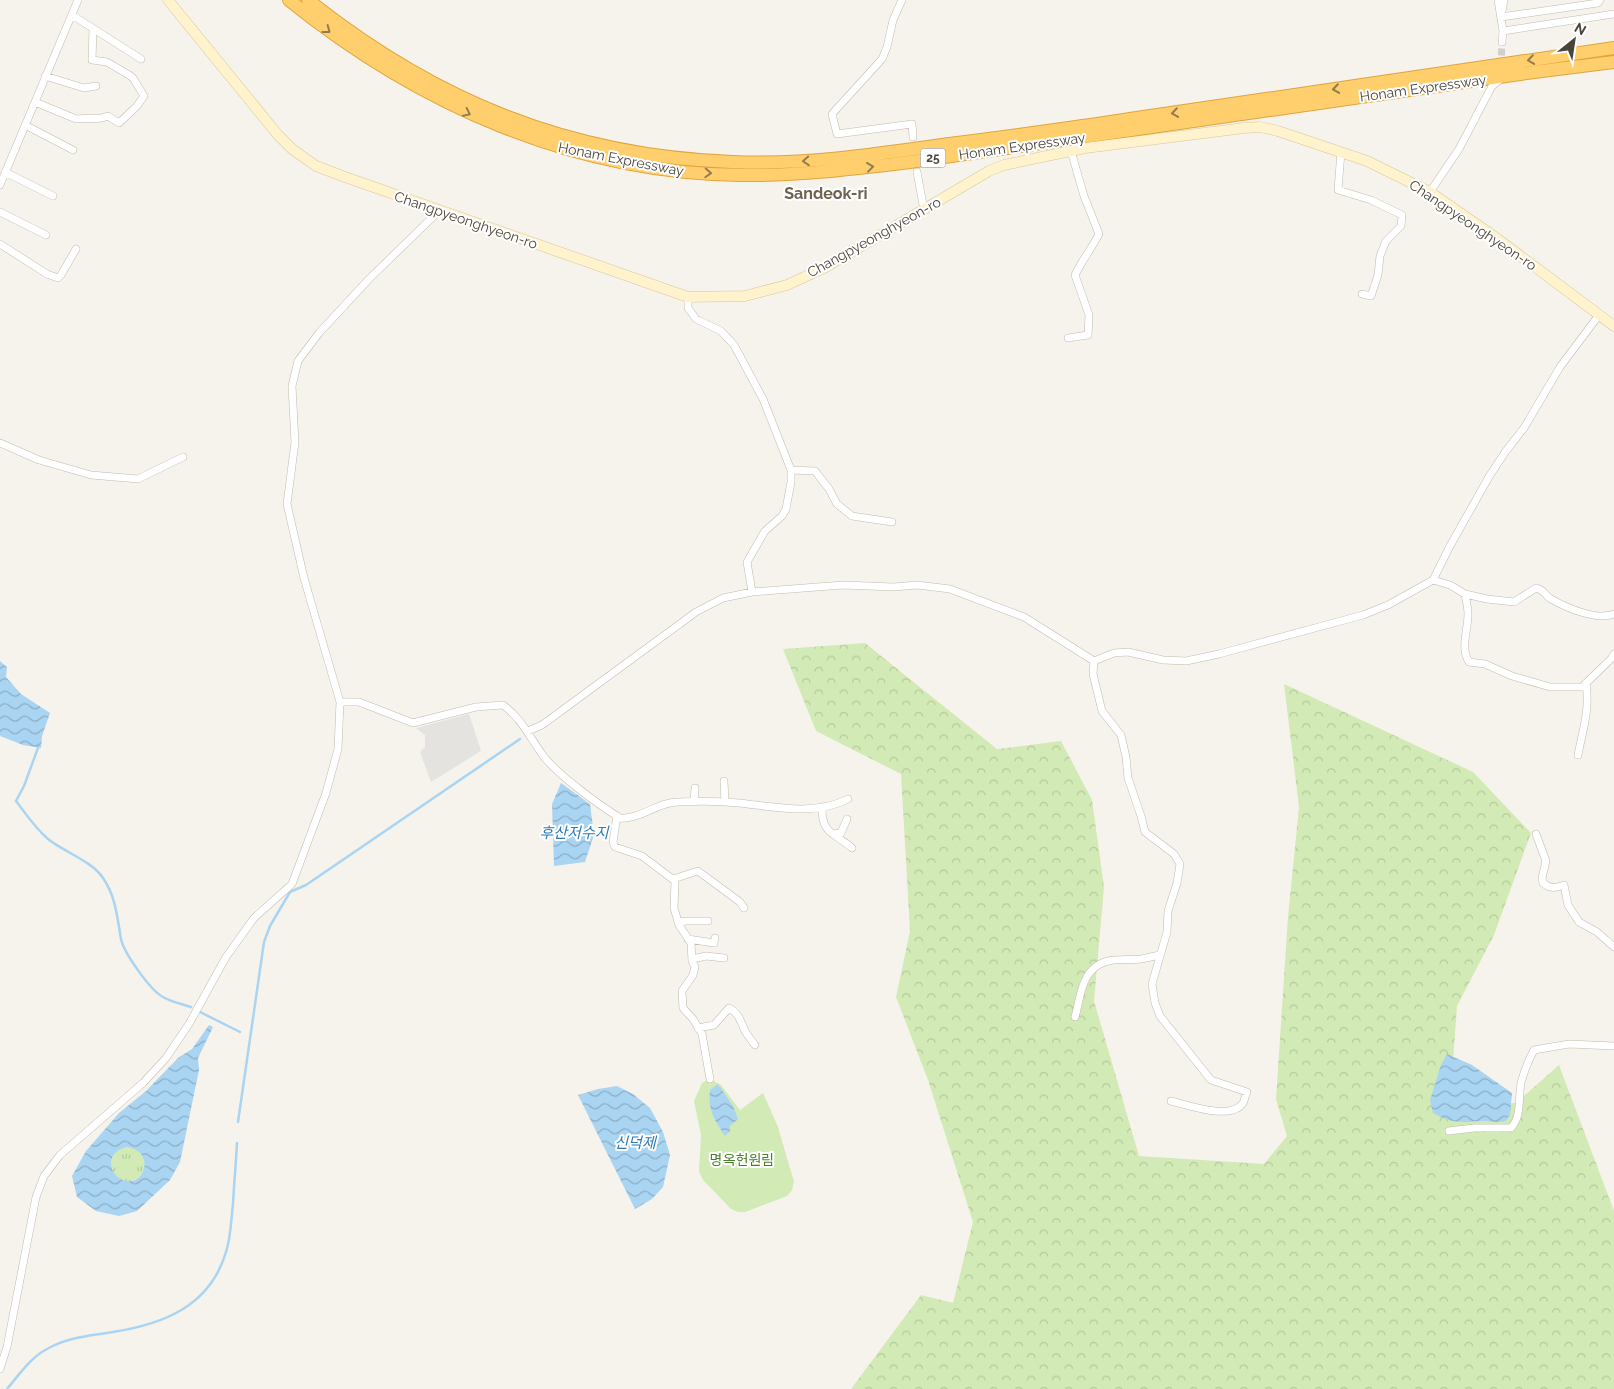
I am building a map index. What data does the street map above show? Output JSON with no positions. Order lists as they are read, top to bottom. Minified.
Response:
{"streets":{"highway":["Honam Expressway","25"],"main road":["Changpyeonghyeon-ro"]},"districts":["Sandeok-ri"],"water":["후산저수지","신덕제"],"parks":["명옥헌원림"],"north":"top right"}
